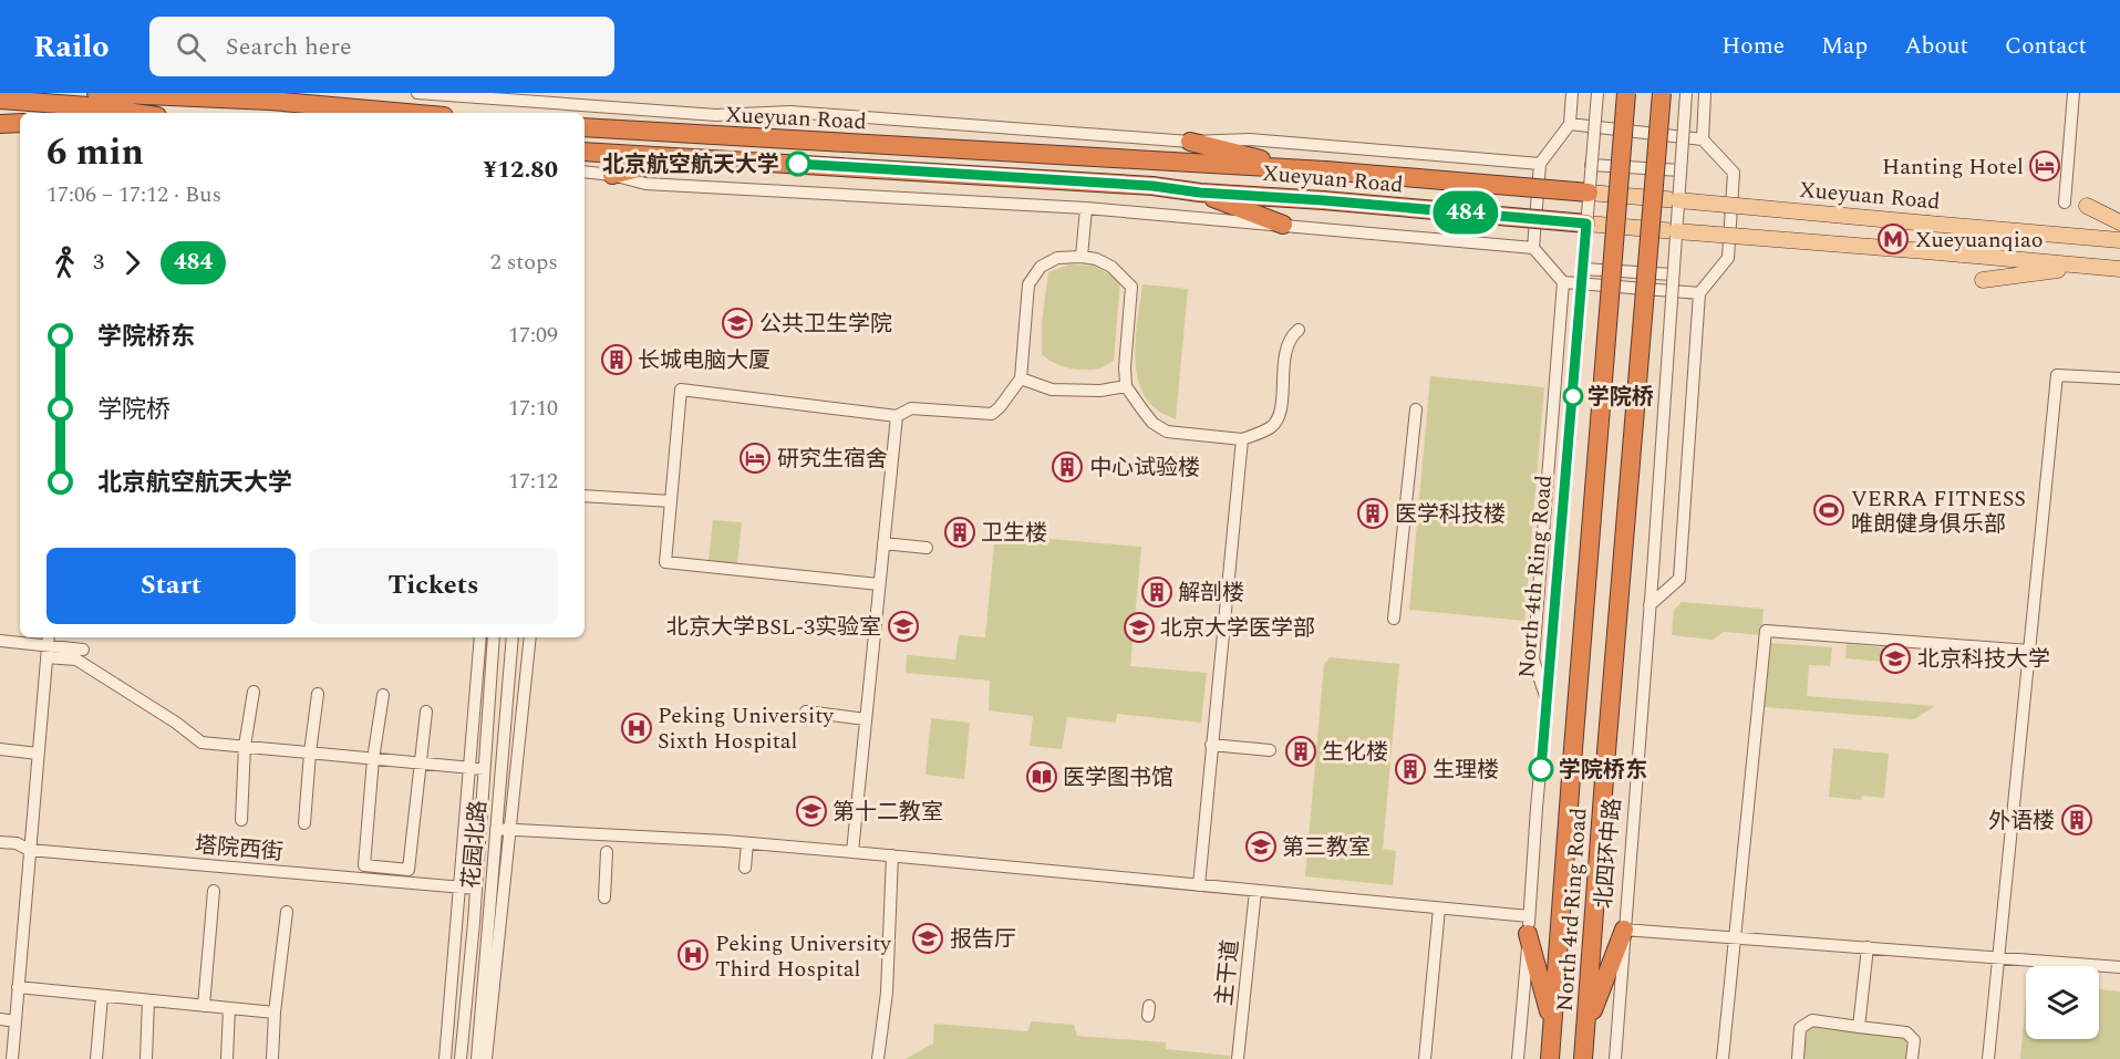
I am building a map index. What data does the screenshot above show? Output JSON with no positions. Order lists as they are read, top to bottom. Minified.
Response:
{"streets":{"highway":["Xueyuan Road","北四环中路","North 4rd Ring Road"],"street":["North 4th Ring Road","花园北路","塔院西街","主干道"]},"crossings":[["Xueyuan Road","North 4th Ring Road"],["花园北路","塔院西街"]],"places":{"other":["北京航空航天大学","学院桥","学院桥东"],"hotel":["Hanting Hotel","研究生宿舍"],"metro station":["Xueyuanqiao"],"school or university":["公共卫生学院","北京大学BSL-3实验室","北京大学医学部","北京科技大学","第十二教室","第三教室","报告厅"],"building":["长城电脑大厦","中心试验楼","医学科技楼","卫生楼","解剖楼","生化楼","生理楼","外语楼"],"sports":["VERRA FITNESS 唯朗健身俱乐部"],"hospital":["Peking University Sixth Hospital","Peking University Third Hospital"],"library":["医学图书馆"]},"lines":["bus line 484"],"page":{"header":"Railo","search":"Search here","nav":["Home","Map","About","Contact"],"on_map":"484","heading":["6 min","17:06 – 17:12 · Bus","¥12.80"],"legs":["3","484","2 stops"],"list":[{"name":"学院桥东","value":"17:09"},{"name":"学院桥","value":"17:10"},{"name":"北京航空航天大学","value":"17:12"}],"buttons":["Start","Tickets"]}}
